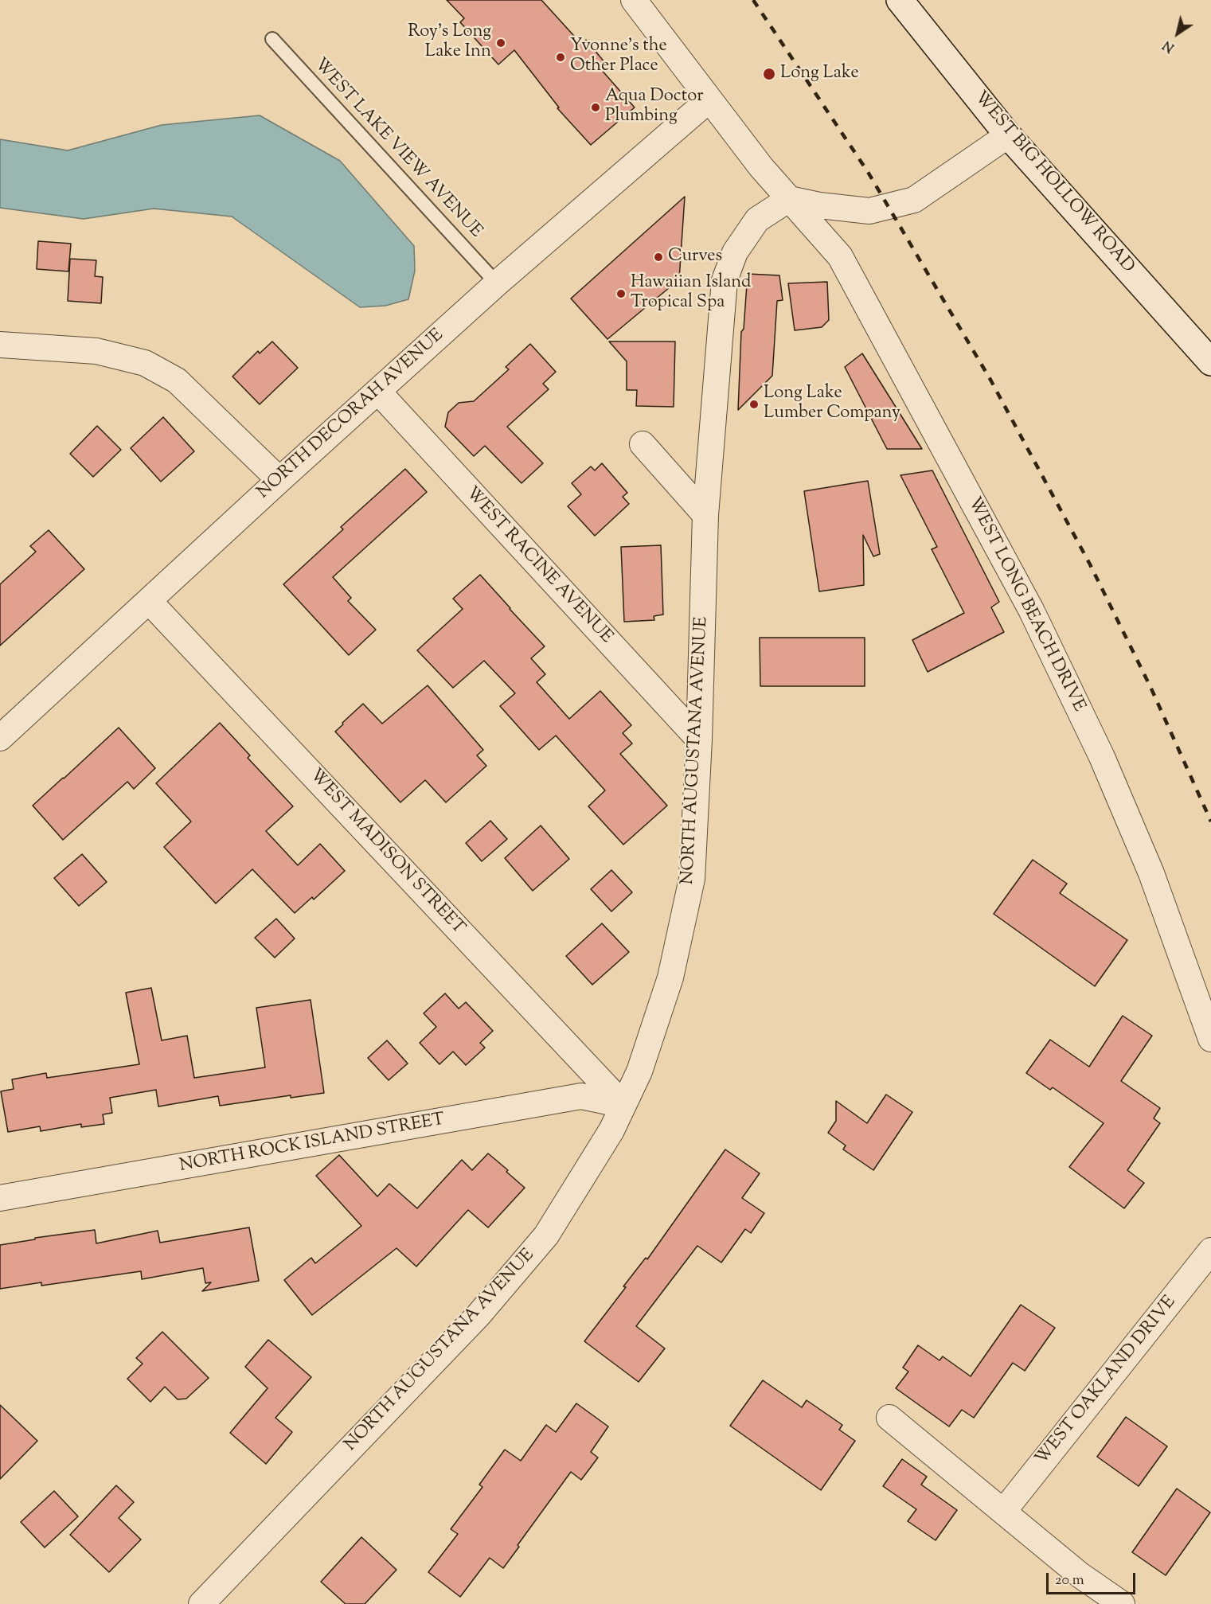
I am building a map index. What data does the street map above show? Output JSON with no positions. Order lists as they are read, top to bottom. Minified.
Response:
{"streets":{"main road":["WEST BIG HOLLOW ROAD"],"street":["NORTH DECORAH AVENUE","WEST RACINE AVENUE","WEST LONG BEACH DRIVE","NORTH AUGUSTANA AVENUE","WEST MADISON STREET","NORTH ROCK ISLAND STREET","WEST OAKLAND DRIVE"],"lane":["WEST LAKE VIEW AVENUE"]},"crossings":[["WEST LAKE VIEW AVENUE","NORTH DECORAH AVENUE"],["NORTH DECORAH AVENUE","WEST RACINE AVENUE"],["NORTH DECORAH AVENUE","WEST LONG BEACH DRIVE"],["NORTH DECORAH AVENUE","WEST MADISON STREET"],["WEST RACINE AVENUE","NORTH AUGUSTANA AVENUE"],["WEST LONG BEACH DRIVE","NORTH AUGUSTANA AVENUE"],["NORTH AUGUSTANA AVENUE","WEST MADISON STREET"],["NORTH AUGUSTANA AVENUE","NORTH ROCK ISLAND STREET"],["WEST MADISON STREET","NORTH ROCK ISLAND STREET"]],"places":["Roy's Long Lake Inn","Yvonne's the Other Place","Long Lake","Aqua Doctor Plumbing","Curves","Hawaiian Island Tropical Spa","Long Lake Lumber Company"],"scale_bar":"20 m","north":"bottom left"}
